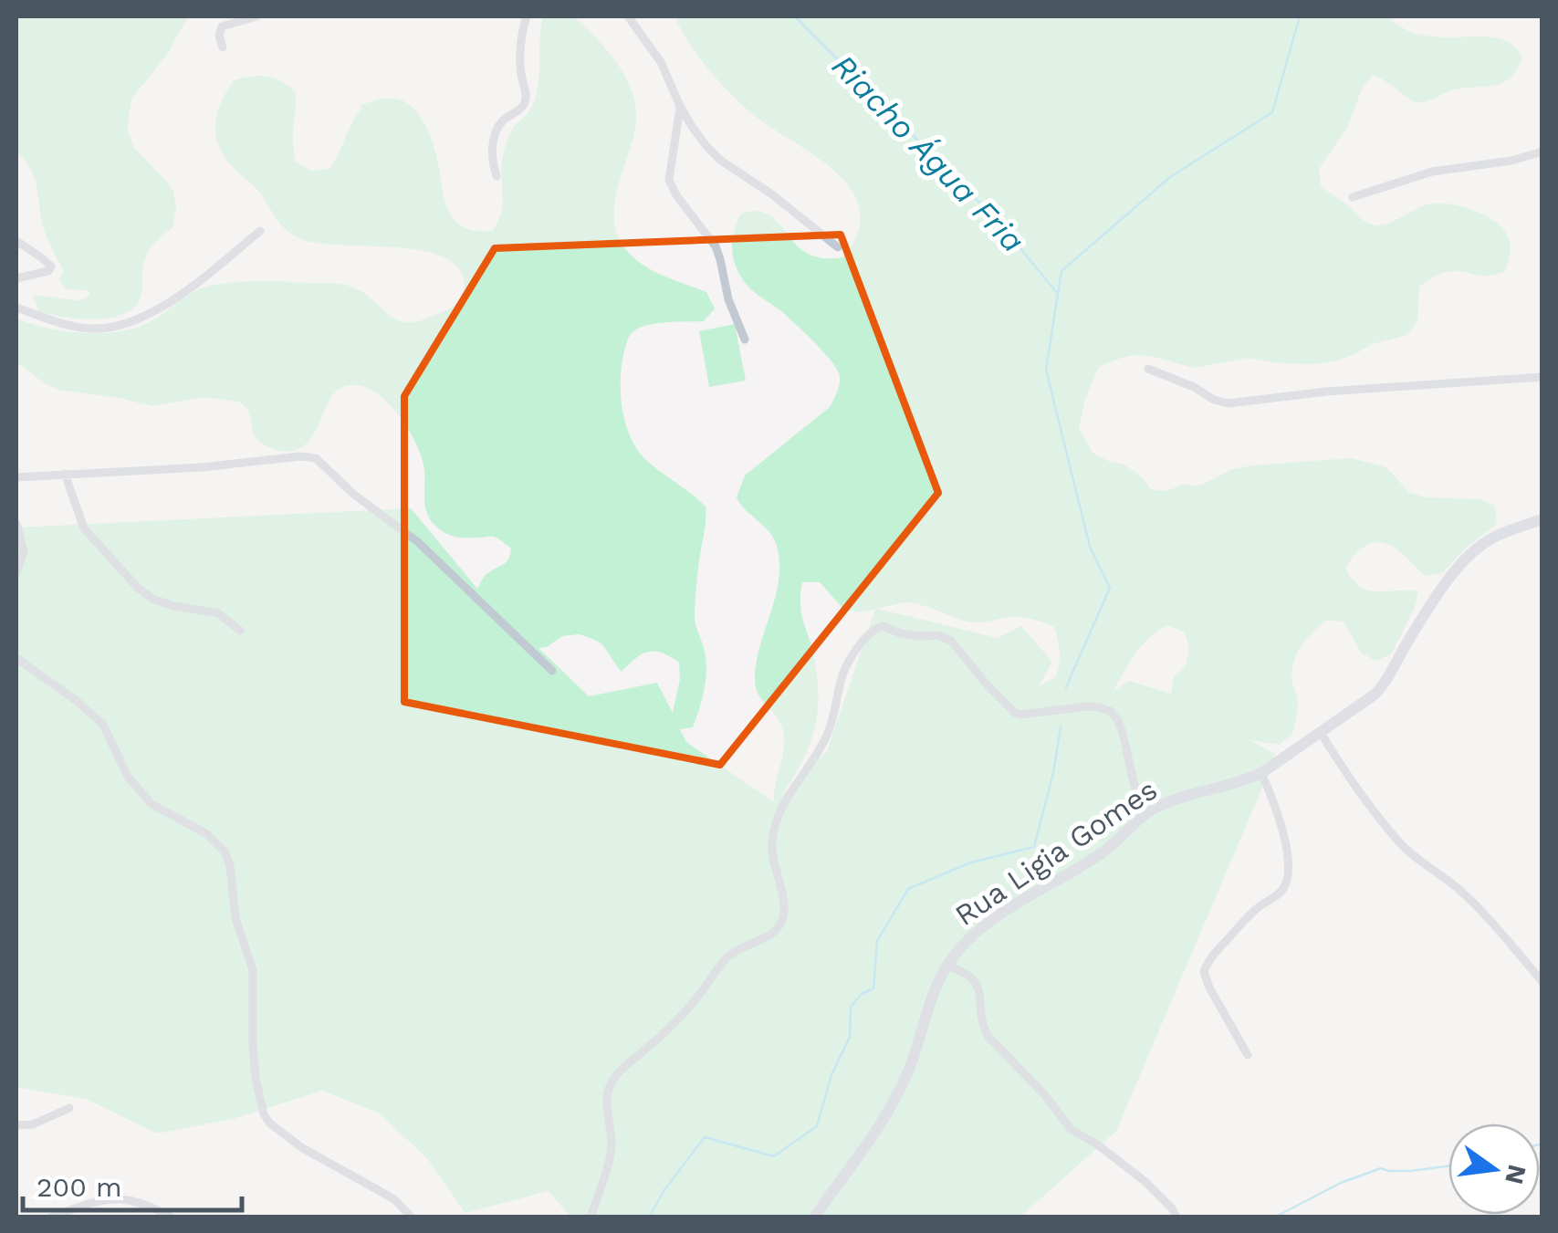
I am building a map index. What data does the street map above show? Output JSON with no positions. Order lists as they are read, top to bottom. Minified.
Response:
{"streets":{"street":["Rua Ligia Gomes"]},"water":["Riacho Água Fria"],"scale_bar":"200 m","north":"right"}
